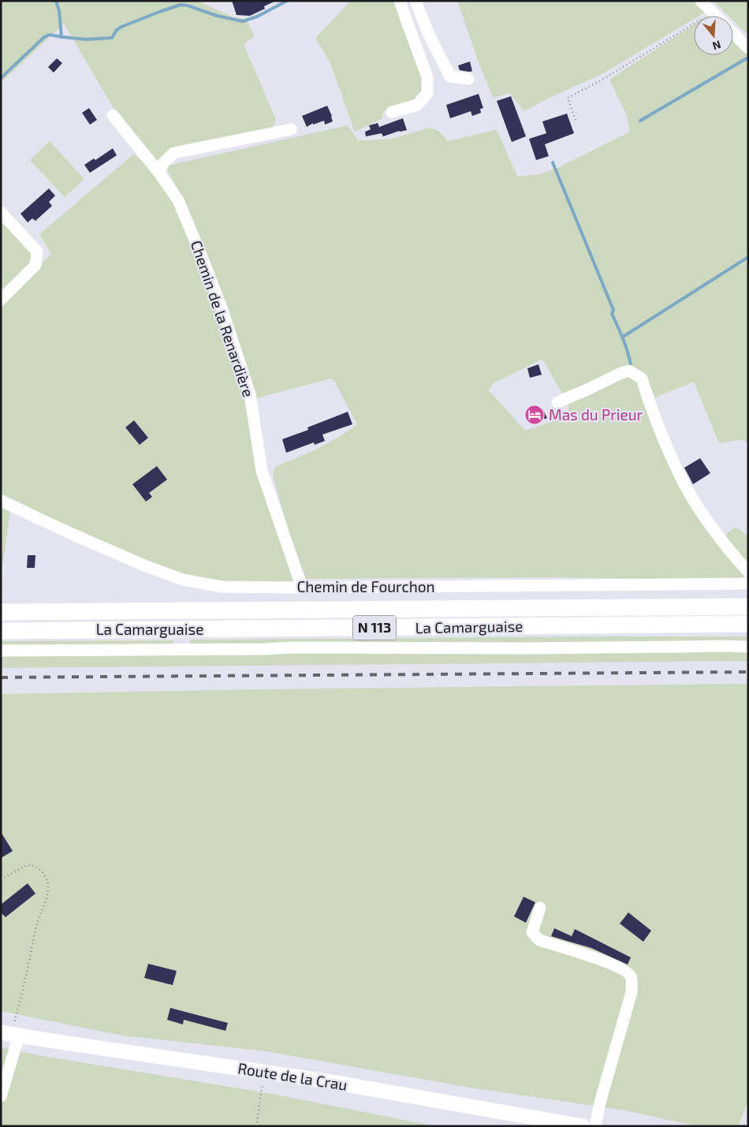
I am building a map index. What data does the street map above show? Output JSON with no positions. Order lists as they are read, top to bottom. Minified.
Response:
{"streets":{"highway":["La Camarguaise","N 113"],"main road":["Route de la Crau"],"street":["Chemin de la Renardière","Chemin de Fourchon"]},"crossings":[["Chemin de la Renardière","Chemin de Fourchon"]],"places":{"hotel":["Mas du Prieur"]},"north":"bottom"}
